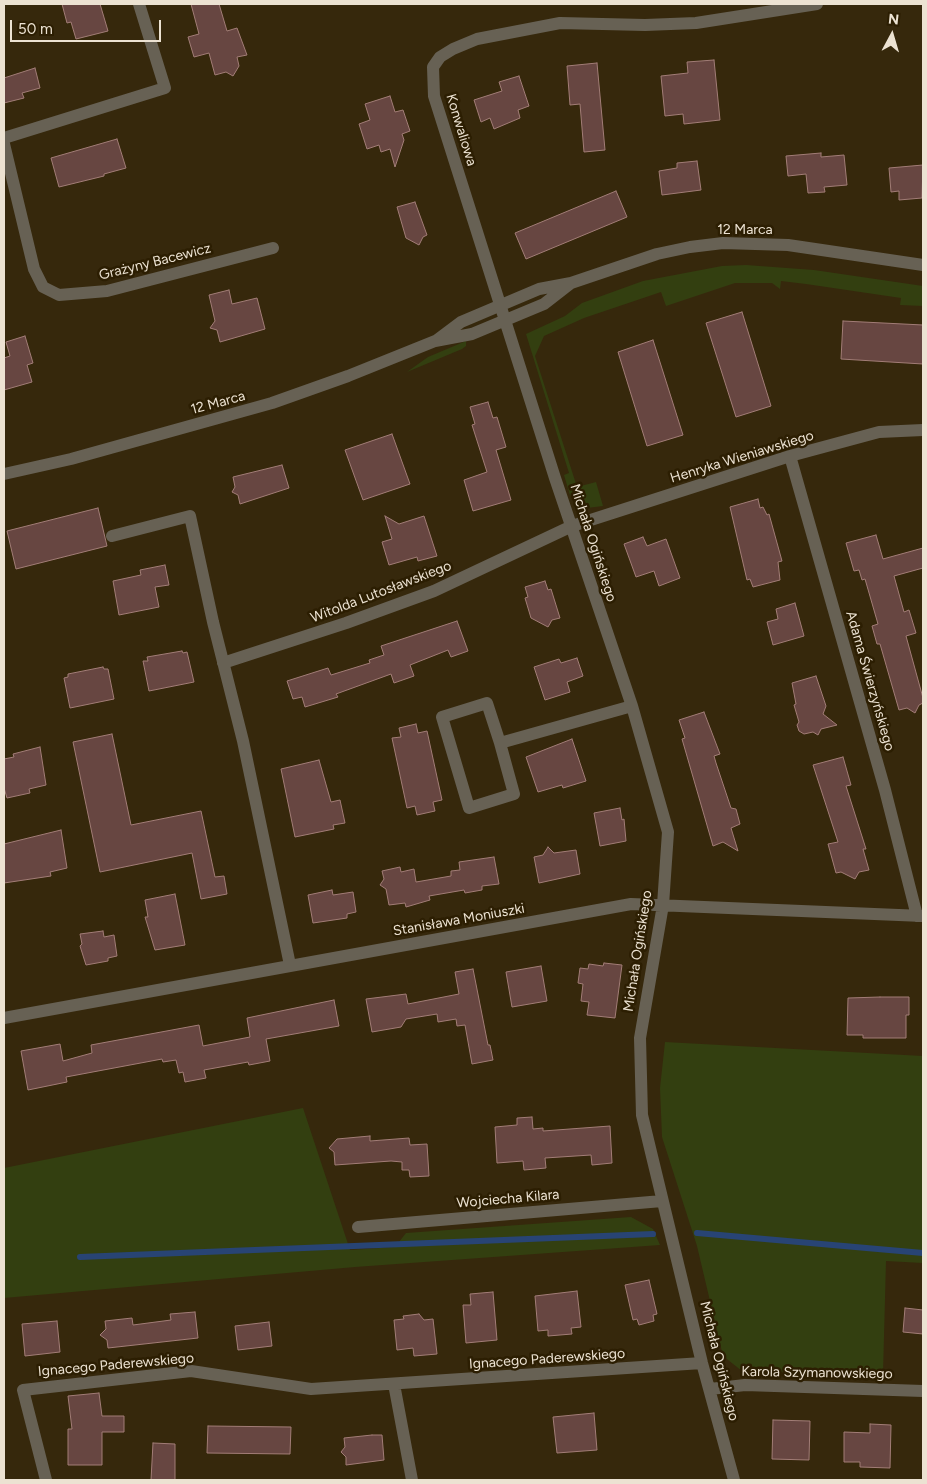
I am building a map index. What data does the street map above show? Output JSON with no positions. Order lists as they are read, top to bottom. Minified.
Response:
{"streets":{"street":["Konwaliowa","12 Marca","Grażyny Bacewicz","Henryka Wieniawskiego","Michała Ogińskiego","Witolda Lutosławskiego","Adama Świerzyńskiego","Stanisława Moniuszki","Wojciecha Kilara","Ignacego Paderewskiego","Karola Szymanowskiego"]},"crossings":[["Konwaliowa","12 Marca"],["Konwaliowa","Michała Ogińskiego"],["12 Marca","Michała Ogińskiego"],["Henryka Wieniawskiego","Michała Ogińskiego"],["Henryka Wieniawskiego","Witolda Lutosławskiego"],["Henryka Wieniawskiego","Adama Świerzyńskiego"],["Michała Ogińskiego","Witolda Lutosławskiego"],["Michała Ogińskiego","Stanisława Moniuszki"],["Michała Ogińskiego","Wojciecha Kilara"],["Michała Ogińskiego","Ignacego Paderewskiego"],["Michała Ogińskiego","Karola Szymanowskiego"],["Adama Świerzyńskiego","Stanisława Moniuszki"]],"scale_bar":"50 m","north":"top"}
